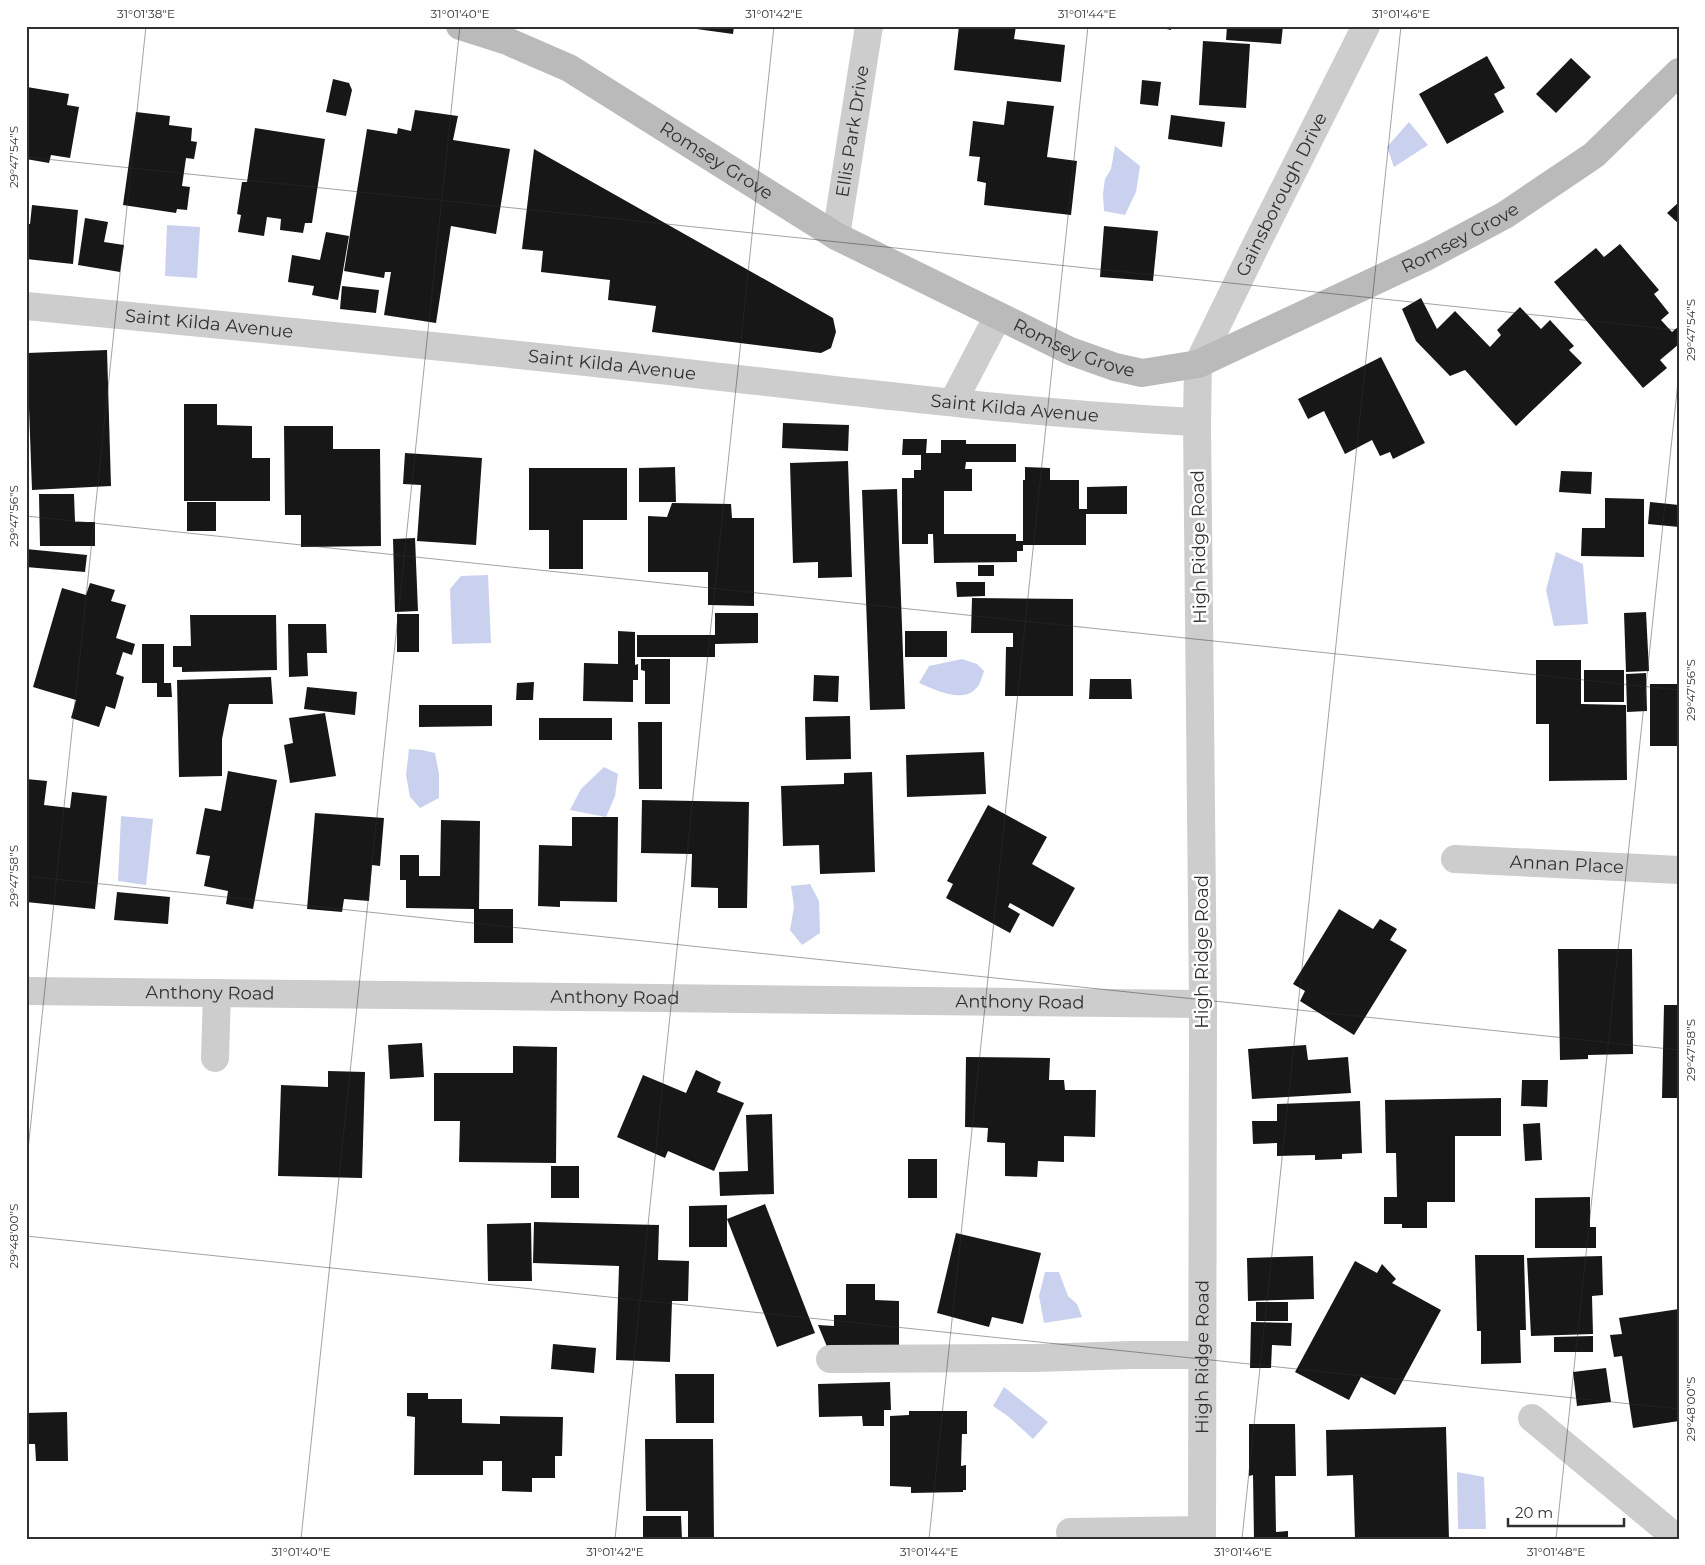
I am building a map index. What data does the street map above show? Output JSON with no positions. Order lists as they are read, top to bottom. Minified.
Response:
{"streets":{"street":["Ellis Park Drive","Romsey Grove","Gainsborough Drive","Saint Kilda Avenue","High Ridge Road","Annan Place","Anthony Road"]},"crossings":[["Ellis Park Drive","Romsey Grove"],["Romsey Grove","Gainsborough Drive"],["Romsey Grove","High Ridge Road"],["Gainsborough Drive","High Ridge Road"],["Saint Kilda Avenue","High Ridge Road"],["High Ridge Road","Anthony Road"]],"scale_bar":"20 m","coordinates":["31°01'38\"E","31°01'40\"E","31°01'42\"E","31°01'44\"E","31°01'46\"E","29°47'54\"S","29°47'56\"S","29°47'58\"S","29°48'00\"S","31°01'48\"E"]}
